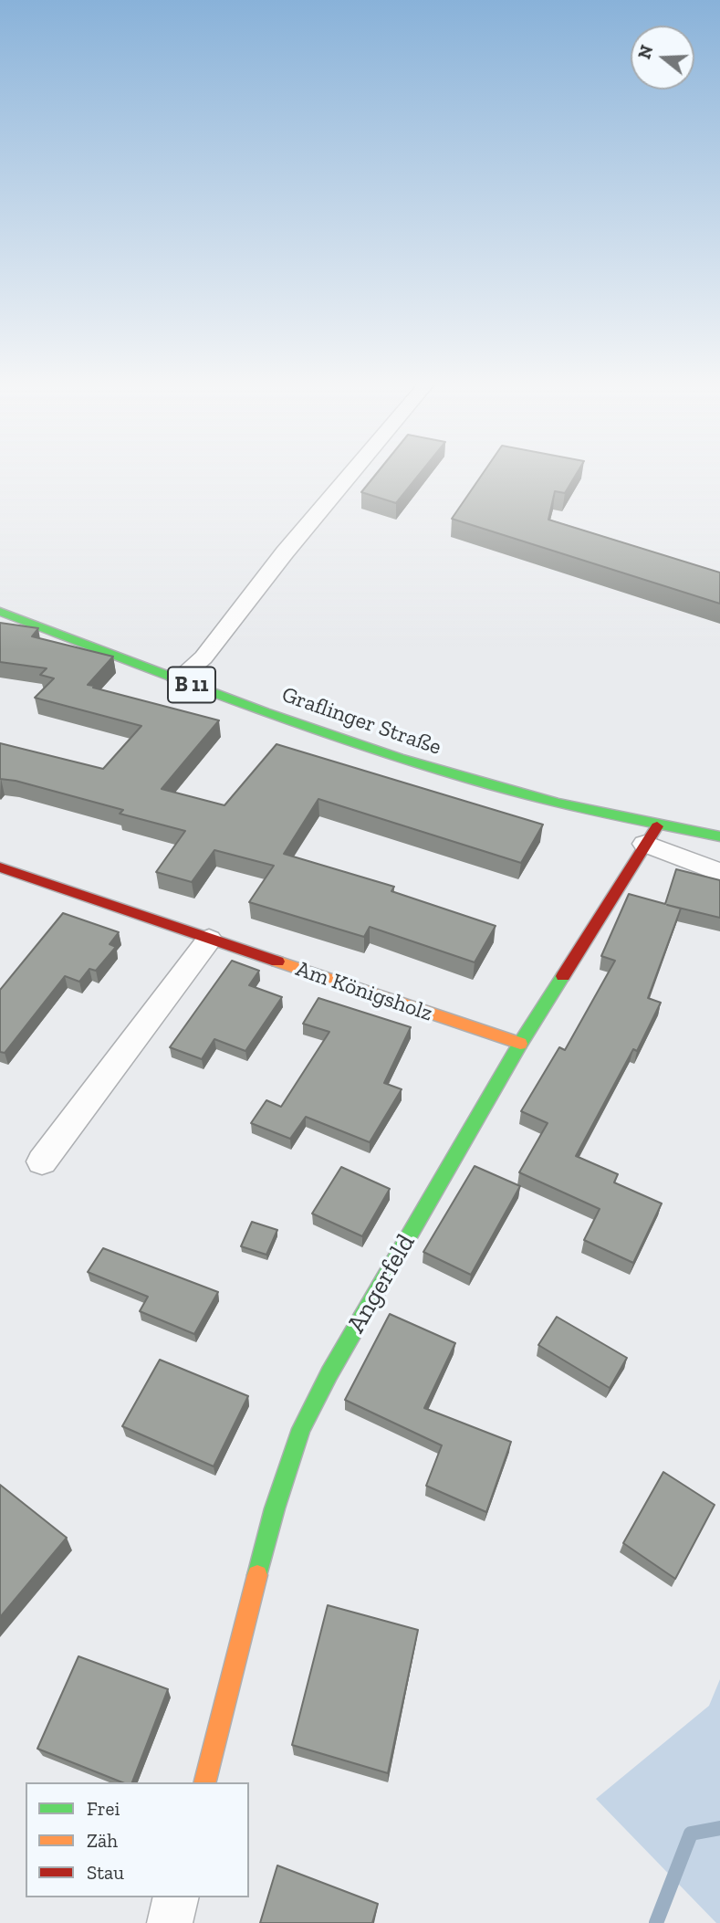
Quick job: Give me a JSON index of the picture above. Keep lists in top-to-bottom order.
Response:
{
  "streets": {
    "street": [
      "B 11",
      "Graflinger Straße",
      "Am Königsholz",
      "Angerfeld"
    ]
  },
  "crossings": [
    ["Graflinger Straße", "Angerfeld"],
    ["Am Königsholz", "Angerfeld"]
  ],
  "legend": ["Frei", "Zäh", "Stau"],
  "north": "left"
}
